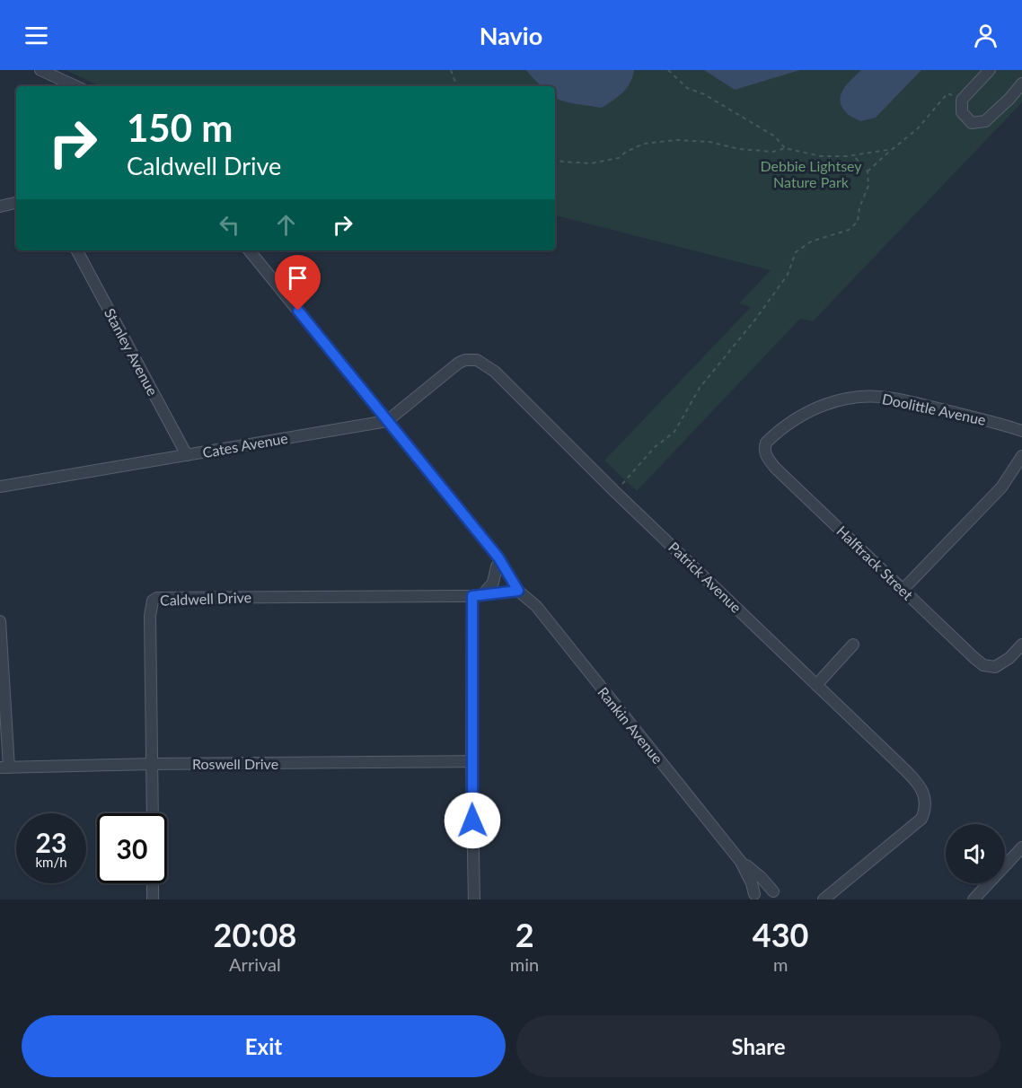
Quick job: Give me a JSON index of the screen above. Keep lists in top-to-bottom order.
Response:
{
  "streets": {
    "street": [
      "Stanley Avenue",
      "Doolittle Avenue",
      "Cates Avenue",
      "Halftrack Street",
      "Patrick Avenue",
      "Caldwell Drive",
      "Rankin Avenue",
      "Roswell Drive"
    ]
  },
  "crossings": [
    ["Stanley Avenue", "Cates Avenue"],
    ["Doolittle Avenue", "Halftrack Street"],
    ["Cates Avenue", "Patrick Avenue"],
    ["Cates Avenue", "Rankin Avenue"],
    ["Caldwell Drive", "Rankin Avenue"],
    ["Caldwell Drive", "Roswell Drive"]
  ],
  "parks": ["Debbie Lightsey Nature Park"],
  "page": {
    "header": "Navio",
    "turn": ["150 m", "Caldwell Drive"],
    "speed": "23 km/h",
    "limit": "30",
    "eta": [
      "20:08",
      "Arrival",
      "2",
      "min",
      "430",
      "m"
    ],
    "buttons": ["Exit", "Share"]
  }
}
